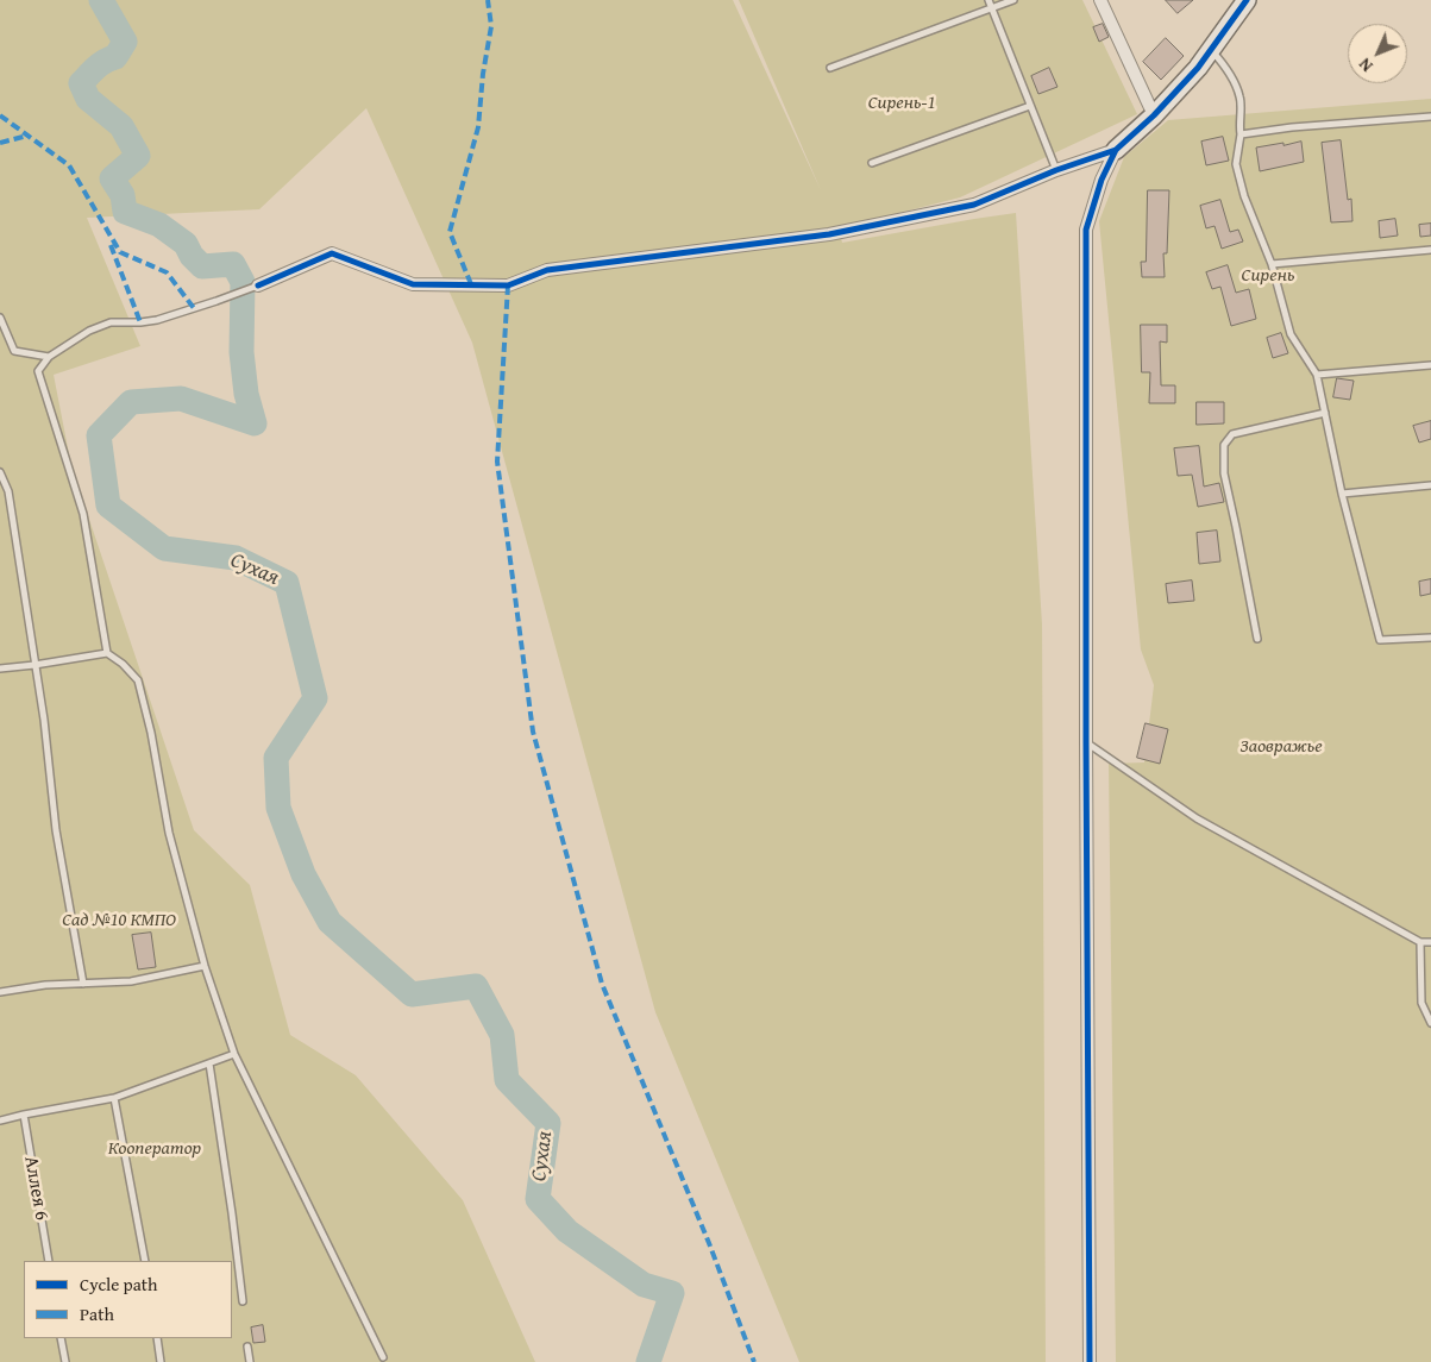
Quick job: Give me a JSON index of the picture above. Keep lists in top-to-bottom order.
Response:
{
  "streets": {
    "lane": ["Аллея 6"]
  },
  "water": ["Сухая"],
  "parks": [
    "Сирень-1",
    "Сирень",
    "Заовражье",
    "Сад №10 КМПО",
    "Кооператор"
  ],
  "legend": ["Cycle path", "Path"],
  "north": "bottom left"
}
